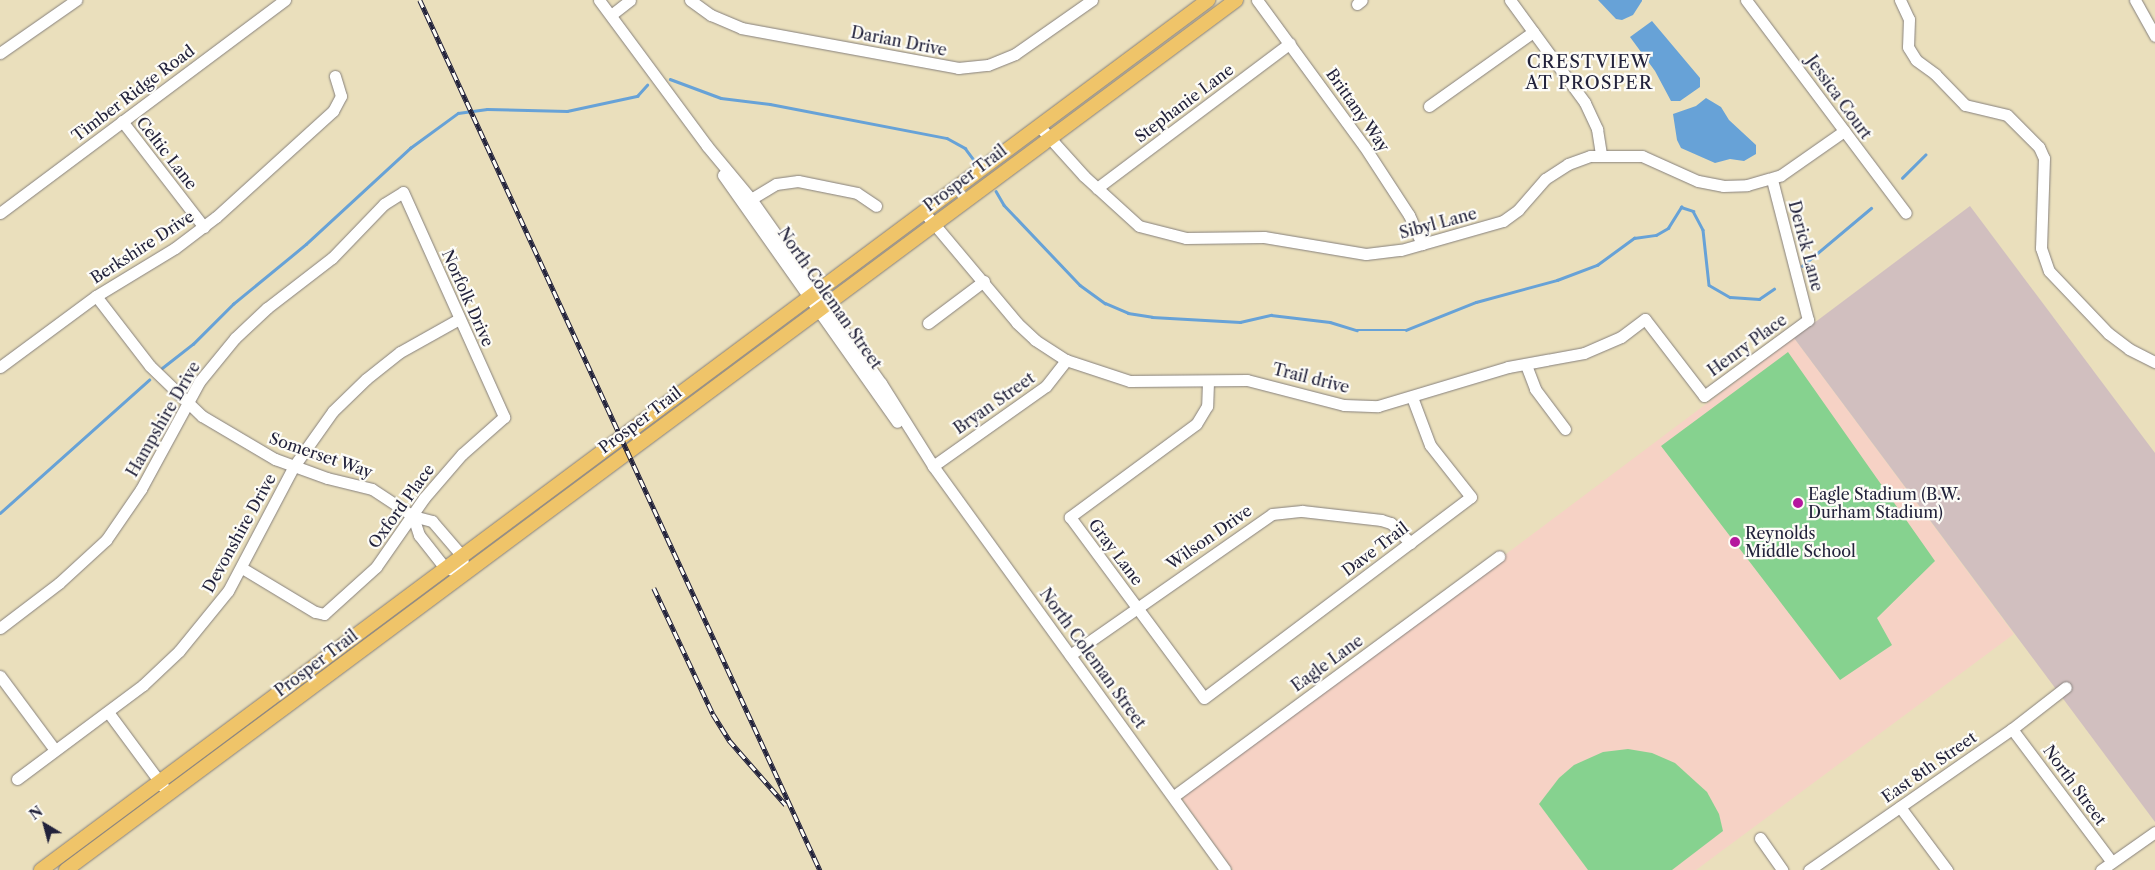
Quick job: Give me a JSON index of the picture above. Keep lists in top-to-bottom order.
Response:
{
  "streets": {
    "main road": ["Prosper Trail"],
    "street": [
      "Darian Drive",
      "Timber Ridge Road",
      "Jessica Court",
      "Stephanie Lane",
      "Brittany Way",
      "Celtic Lane",
      "Sibyl Lane",
      "Derick Lane",
      "Berkshire Drive",
      "Norfolk Drive",
      "North Coleman Street",
      "Henry Place",
      "Trail drive",
      "Bryan Street",
      "Hampshire Drive",
      "Somerset Way",
      "Oxford Place",
      "Devonshire Drive",
      "Wilson Drive",
      "Dave Trail",
      "Gray Lane",
      "Eagle Lane",
      "East 8th Street",
      "North Street"
    ]
  },
  "crossings": [
    ["Timber Ridge Road", "Celtic Lane"],
    ["Jessica Court", "Sibyl Lane"],
    ["Stephanie Lane", "Brittany Way"],
    ["Stephanie Lane", "Sibyl Lane"],
    ["Brittany Way", "Sibyl Lane"],
    ["Celtic Lane", "Berkshire Drive"],
    ["Prosper Trail", "Sibyl Lane"],
    ["Prosper Trail", "North Coleman Street"],
    ["Prosper Trail", "Trail drive"],
    ["Prosper Trail", "Somerset Way"],
    ["Sibyl Lane", "Derick Lane"],
    ["Derick Lane", "Henry Place"],
    ["Berkshire Drive", "Somerset Way"],
    ["Norfolk Drive", "Hampshire Drive"],
    ["Norfolk Drive", "Oxford Place"],
    ["Norfolk Drive", "Devonshire Drive"],
    ["North Coleman Street", "Bryan Street"],
    ["North Coleman Street", "Wilson Drive"],
    ["North Coleman Street", "Eagle Lane"],
    ["Henry Place", "Trail drive"],
    ["Trail drive", "Bryan Street"],
    ["Trail drive", "Dave Trail"],
    ["Trail drive", "Gray Lane"],
    ["Hampshire Drive", "Somerset Way"],
    ["Somerset Way", "Oxford Place"],
    ["Somerset Way", "Devonshire Drive"],
    ["Oxford Place", "Devonshire Drive"],
    ["Wilson Drive", "Dave Trail"],
    ["Wilson Drive", "Gray Lane"],
    ["Dave Trail", "Gray Lane"],
    ["East 8th Street", "North Street"]
  ],
  "districts": ["CRESTVIEW AT PROSPER"],
  "places": ["Eagle Stadium (B.W. Durham Stadium)", "Reynolds Middle School"],
  "north": "top left"
}
